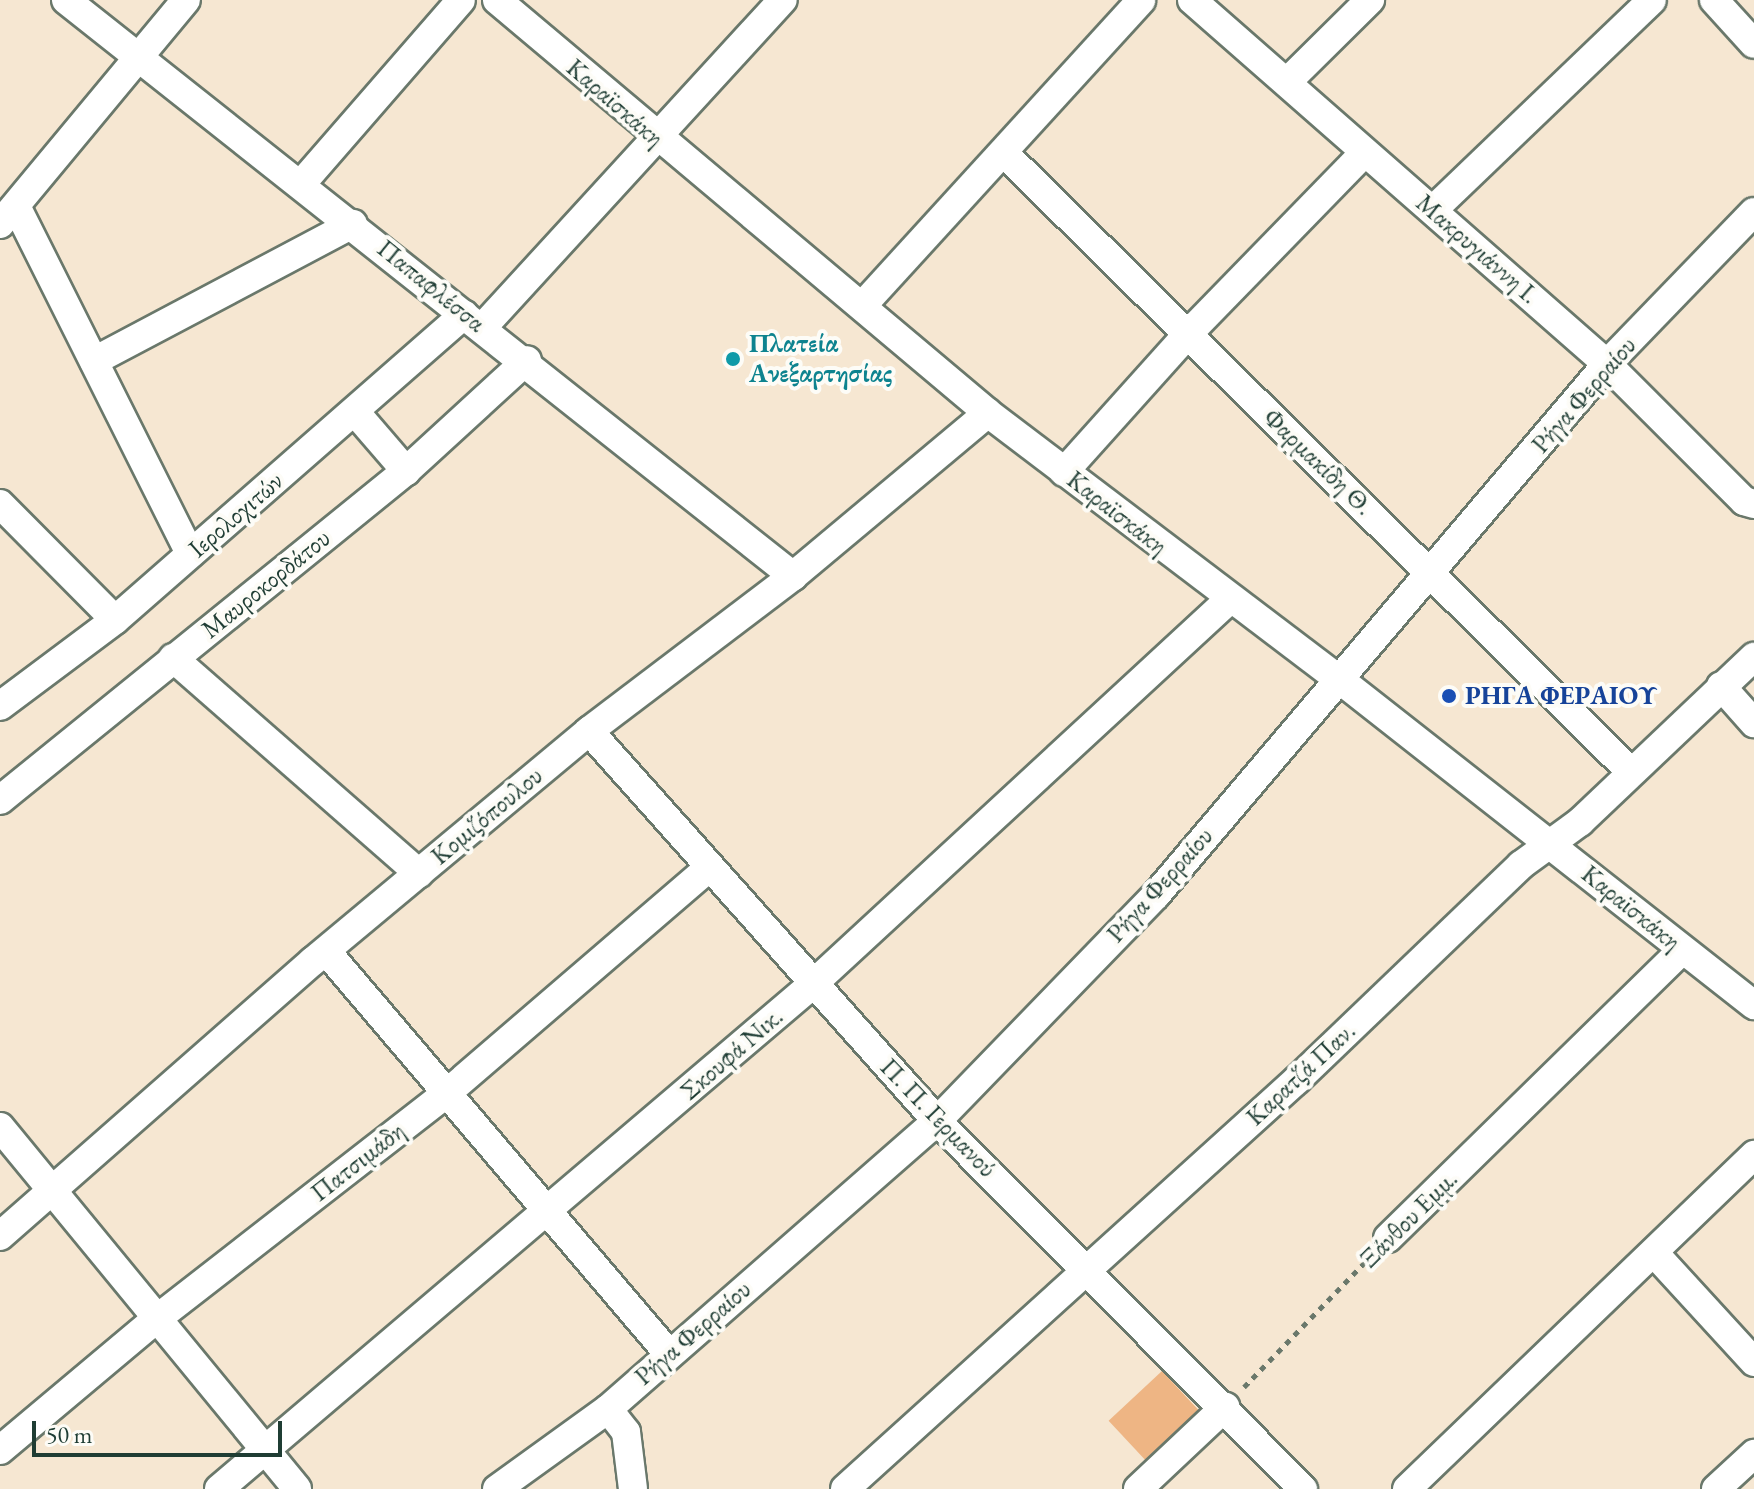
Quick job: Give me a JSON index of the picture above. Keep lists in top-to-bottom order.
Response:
{
  "streets": {
    "street": [
      "Καραϊσκάκη",
      "Μακρυγιάννη Ι.",
      "Παπαφλέσσα",
      "Ρήγα Φερραίου",
      "Φαρμακίδη Θ.",
      "Ιερολοχιτών",
      "Μαυροκορδάτου",
      "Κομιζόπουλου",
      "Σκουφά Νικ.",
      "Καρατζά Παν.",
      "Π. Π. Γερμανού",
      "Πατσιμάδη",
      "Ξάνθου Εμμ."
    ]
  },
  "crossings": [
    ["Καραϊσκάκη", "Ρήγα Φερραίου"],
    ["Καραϊσκάκη", "Ιερολοχιτών"],
    ["Καραϊσκάκη", "Κομιζόπουλου"],
    ["Καραϊσκάκη", "Σκουφά Νικ."],
    ["Καραϊσκάκη", "Καρατζά Παν."],
    ["Καραϊσκάκη", "Ξάνθου Εμμ."],
    ["Μακρυγιάννη Ι.", "Ρήγα Φερραίου"],
    ["Παπαφλέσσα", "Ιερολοχιτών"],
    ["Παπαφλέσσα", "Μαυροκορδάτου"],
    ["Παπαφλέσσα", "Κομιζόπουλου"],
    ["Ρήγα Φερραίου", "Φαρμακίδη Θ."],
    ["Ρήγα Φερραίου", "Π. Π. Γερμανού"],
    ["Φαρμακίδη Θ.", "Καρατζά Παν."],
    ["Κομιζόπουλου", "Π. Π. Γερμανού"],
    ["Σκουφά Νικ.", "Π. Π. Γερμανού"],
    ["Καρατζά Παν.", "Π. Π. Γερμανού"],
    ["Π. Π. Γερμανού", "Πατσιμάδη"],
    ["Π. Π. Γερμανού", "Ξάνθου Εμμ."]
  ],
  "places": ["Πλατεία Ανεξαρτησίας", "ΡΗΓΑ ΦΕΡΑΙΟΥ"],
  "scale_bar": "50 m"
}
